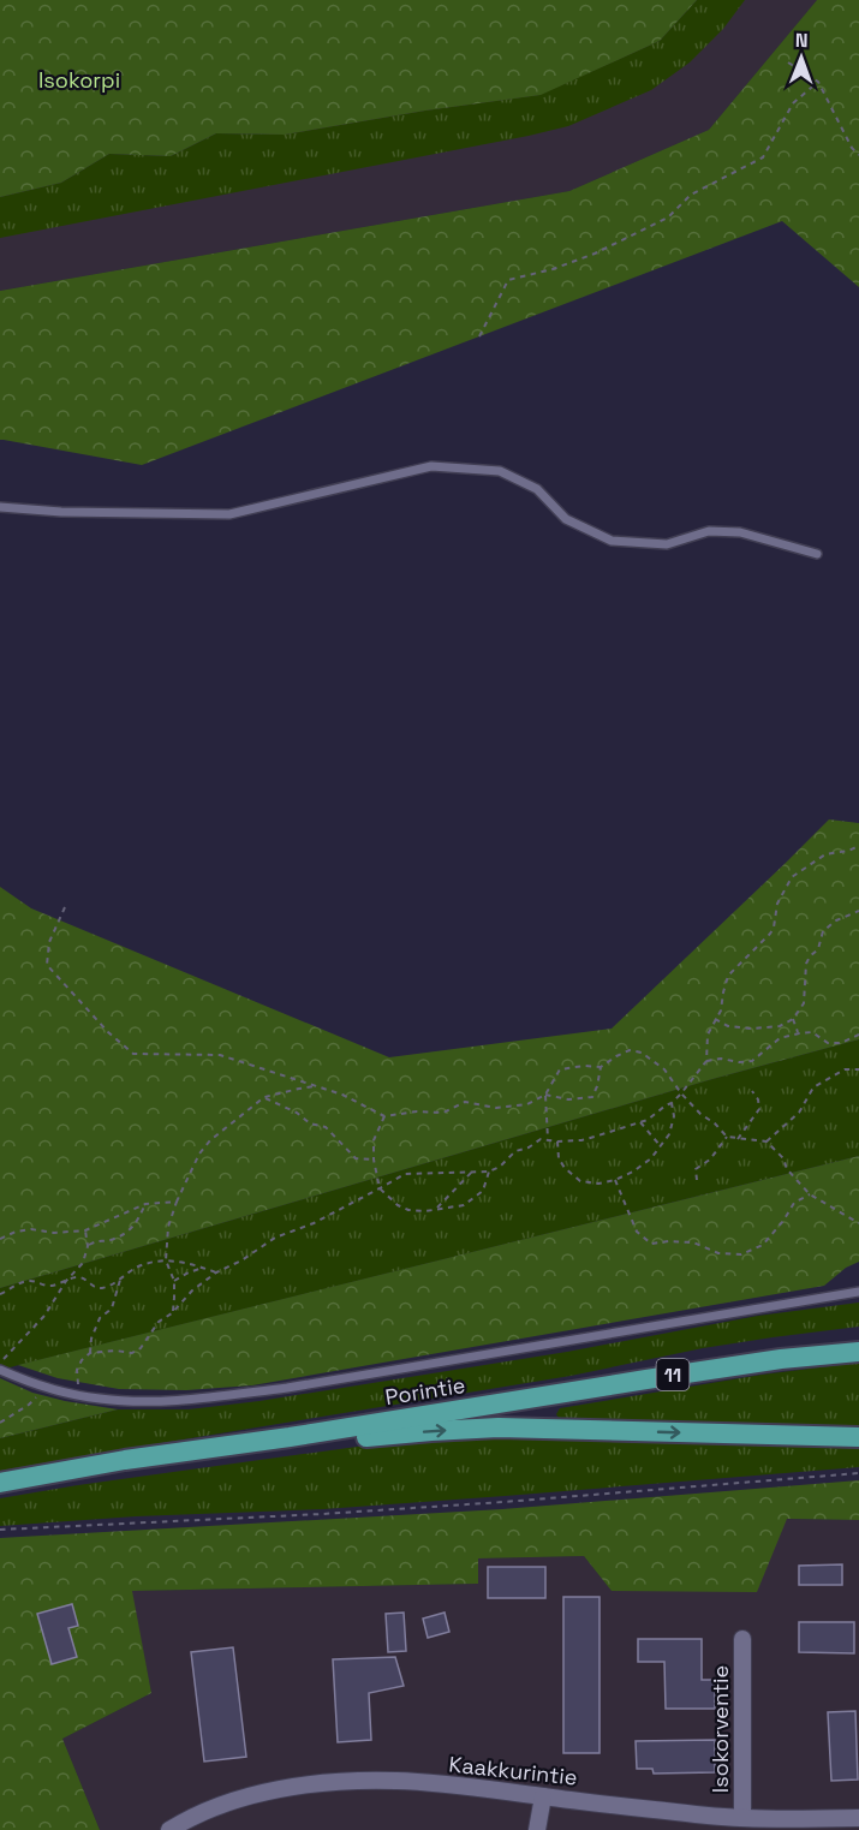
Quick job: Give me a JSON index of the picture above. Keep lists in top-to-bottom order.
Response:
{
  "streets": {
    "highway": ["11", "Porintie"],
    "street": ["Isokorventie", "Kaakkurintie"]
  },
  "crossings": [
    ["Isokorventie", "Kaakkurintie"]
  ],
  "parks": ["Isokorpi"],
  "north": "top"
}
